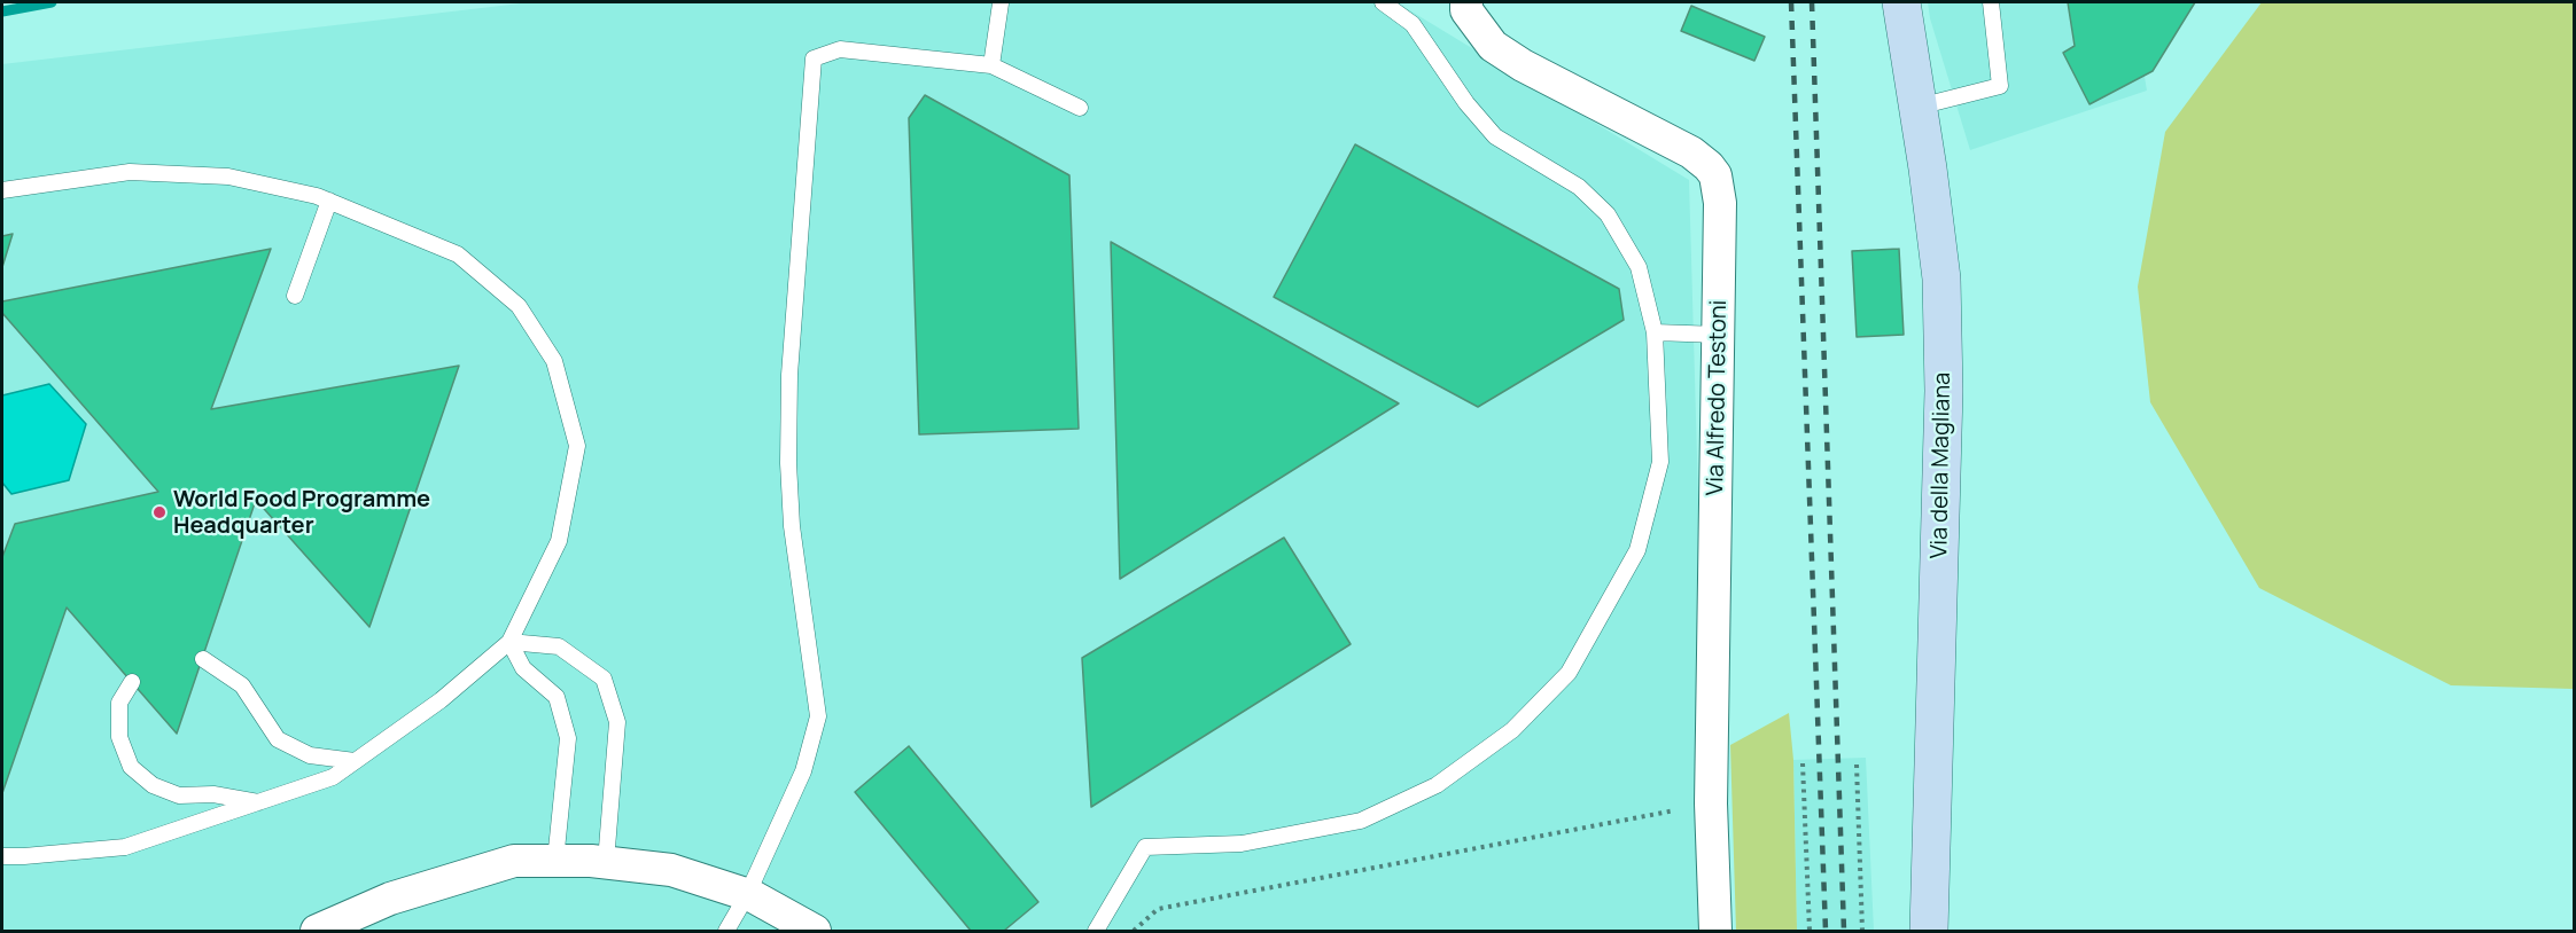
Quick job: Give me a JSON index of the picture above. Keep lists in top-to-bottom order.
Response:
{
  "streets": {
    "main road": ["Via della Magliana"],
    "street": ["Via Alfredo Testoni"]
  },
  "places": ["World Food Programme Headquarter"]
}
